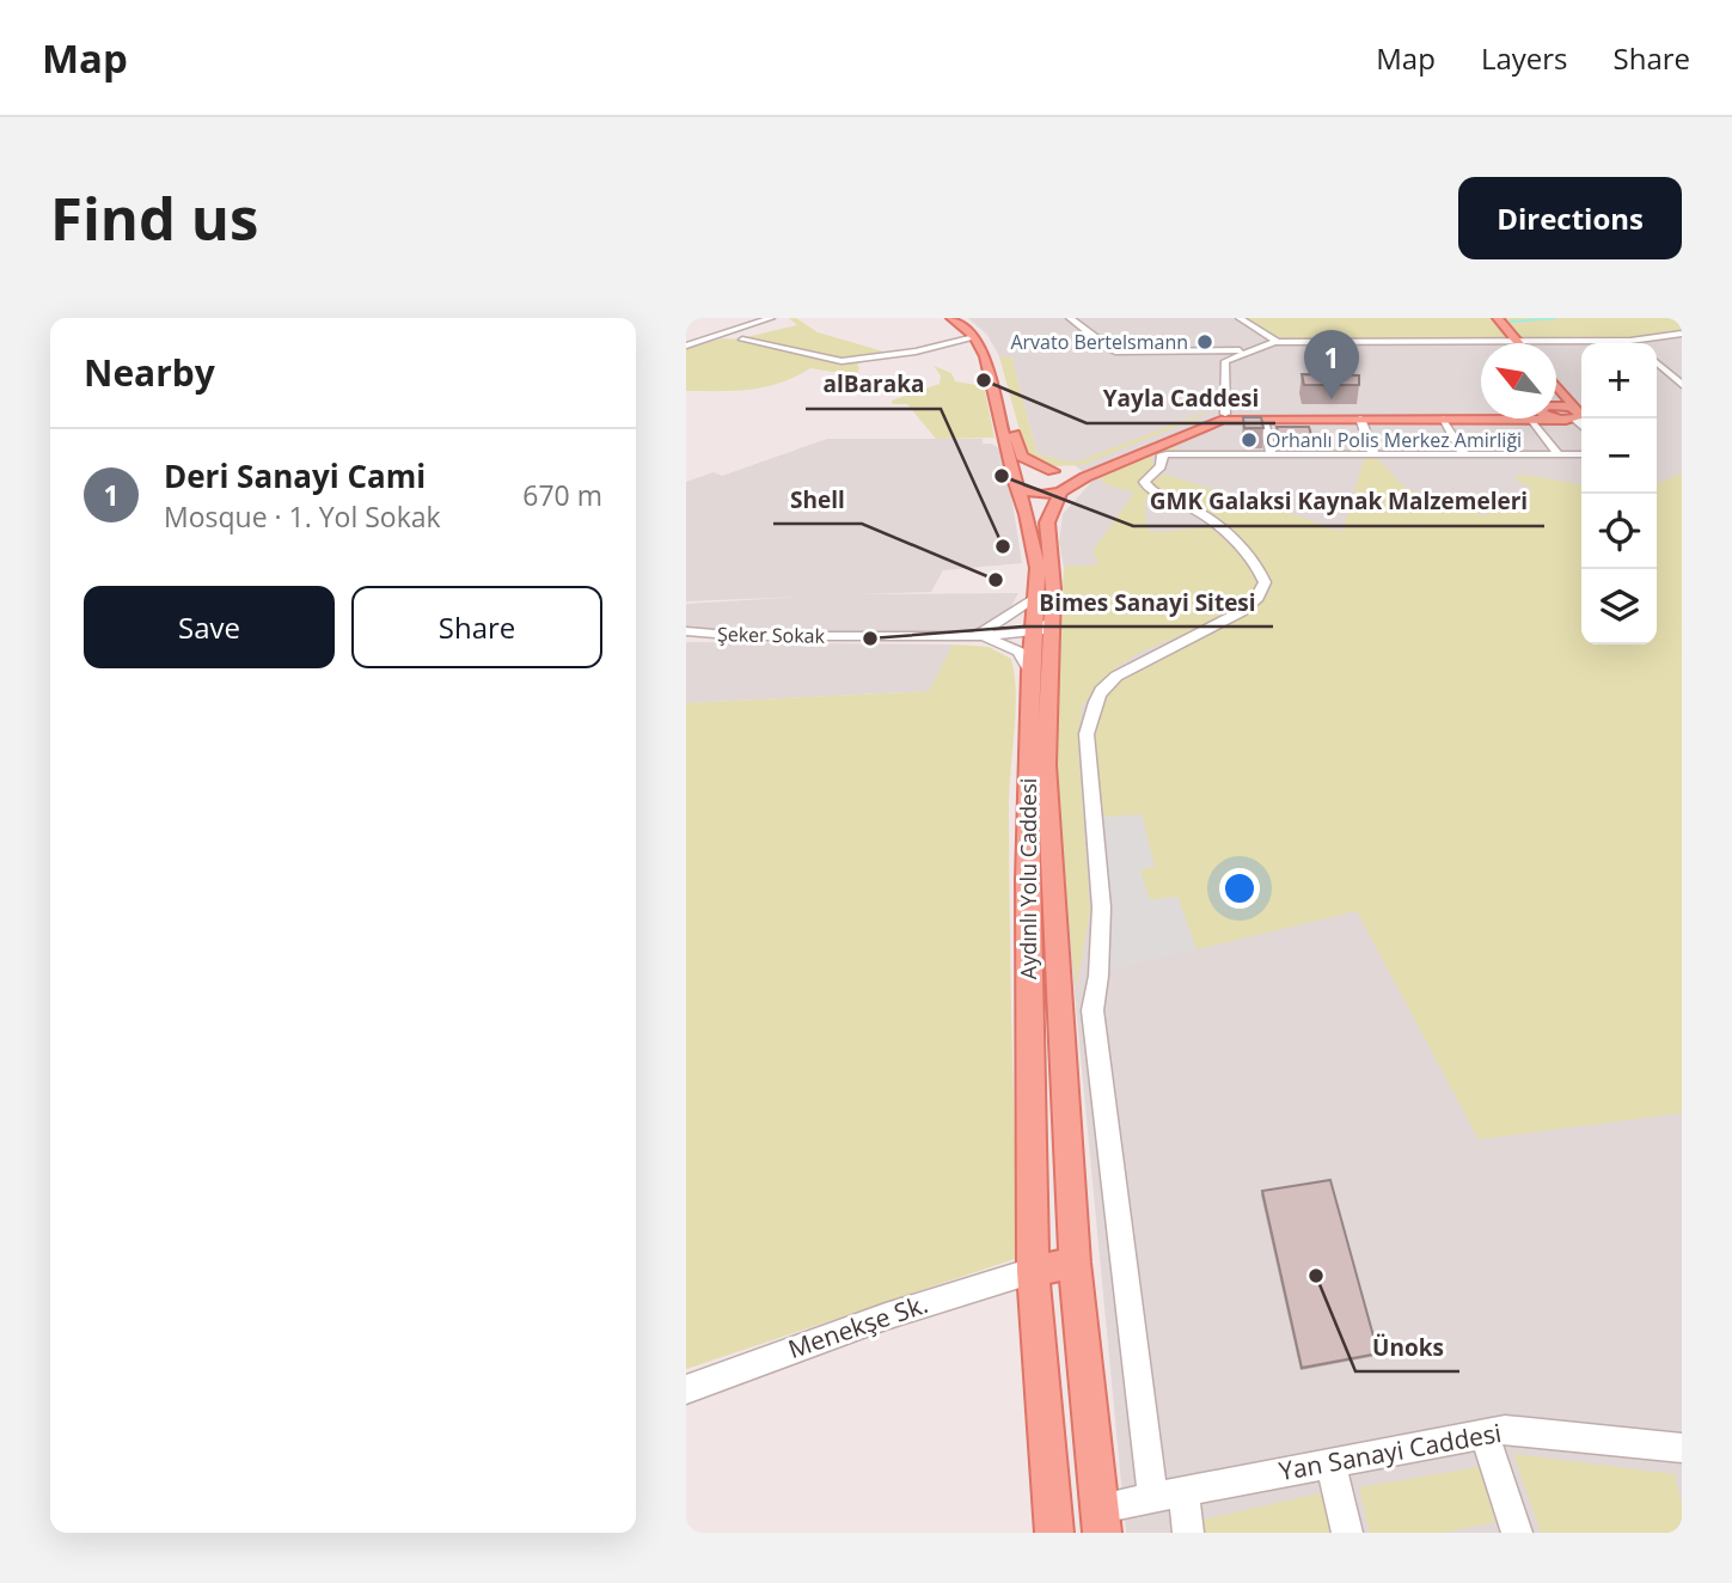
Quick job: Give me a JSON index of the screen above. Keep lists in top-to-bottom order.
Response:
{
  "streets": {
    "main road": ["Aydınlı Yolu Caddesi"],
    "street": ["Şeker Sokak", "Menekşe Sk.", "Yan Sanayi Caddesi"]
  },
  "crossings": [
    ["Şeker Sokak", "Aydınlı Yolu Caddesi"],
    ["Aydınlı Yolu Caddesi", "Menekşe Sk."],
    ["Aydınlı Yolu Caddesi", "Yan Sanayi Caddesi"]
  ],
  "places": [
    "Arvato Bertelsmann",
    "Yayla Caddesi",
    "Orhanlı Polis Merkez Amirliği",
    "GMK Galaksi Kaynak Malzemeleri",
    "alBaraka",
    "Shell",
    "Bimes Sanayi Sitesi",
    "Ünoks"
  ],
  "north": "top left",
  "page": {
    "header": "Map",
    "nav": ["Map", "Layers", "Share"],
    "buttons": [
      "Directions",
      ["Save", "Share"]
    ],
    "title": "Find us",
    "heading": "Nearby",
    "pins": "1",
    "map_buttons": ["+", "−"],
    "list": [
      {
        "mark": "1",
        "name": "Deri Sanayi Cami",
        "note": "Mosque · 1. Yol Sokak",
        "value": "670 m"
      }
    ]
  }
}
